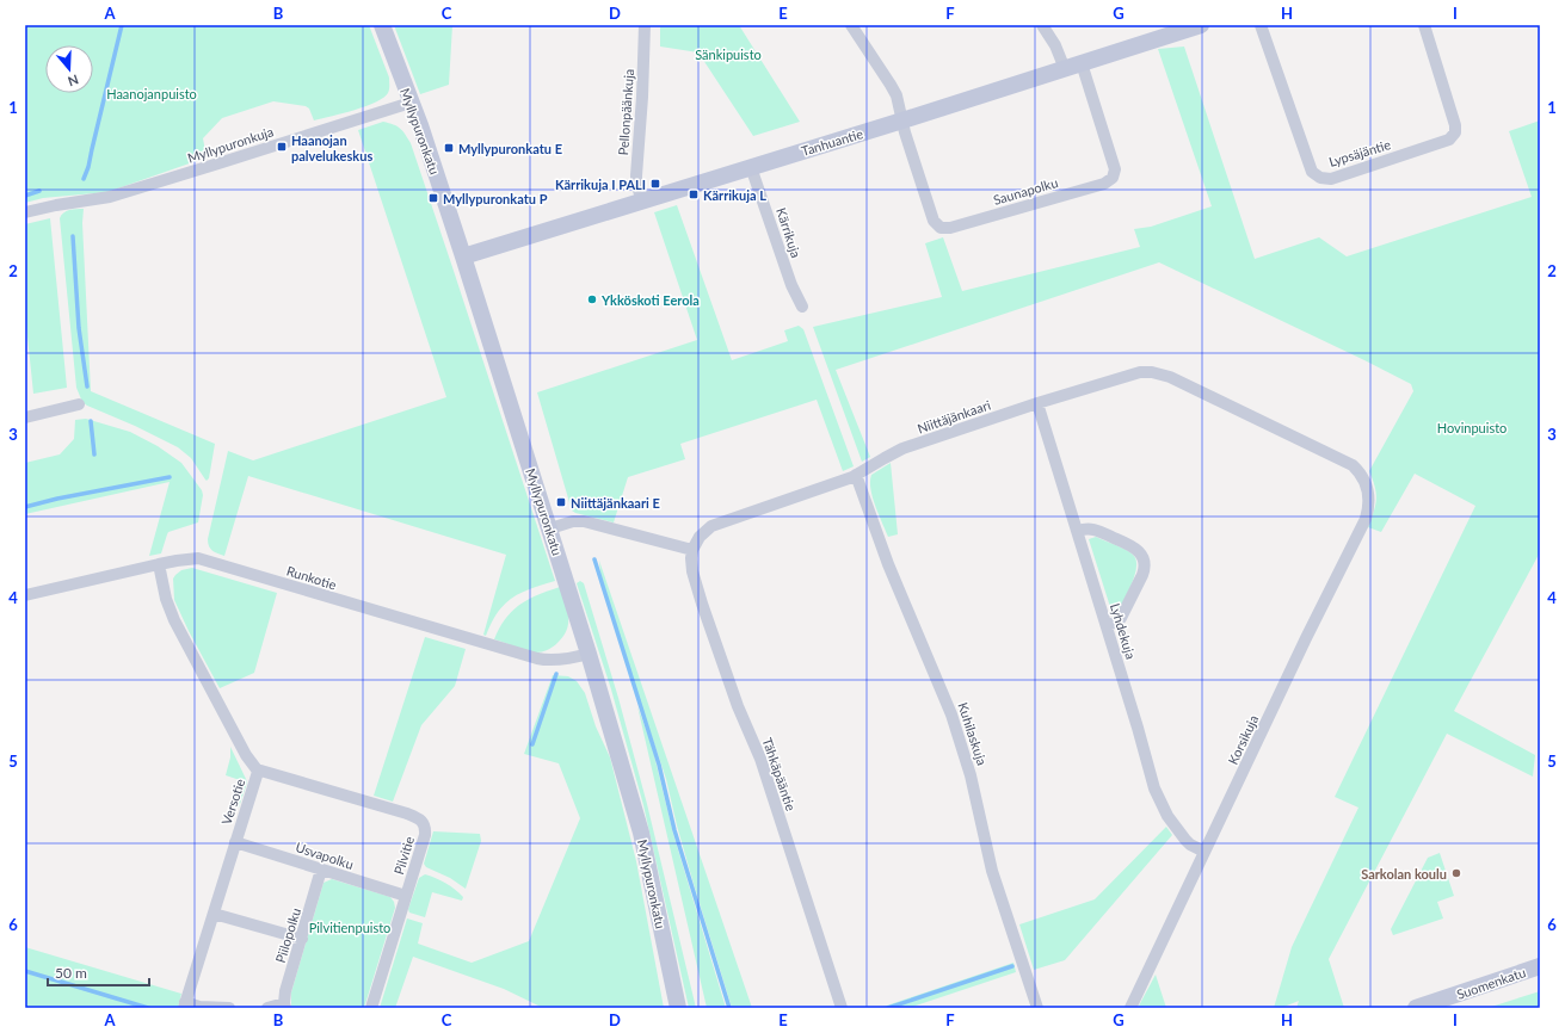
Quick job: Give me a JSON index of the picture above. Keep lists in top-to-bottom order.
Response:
{
  "streets": {
    "street": [
      "Pellonpäänkuja",
      "Myllypuronkatu",
      "Tanhuantie",
      "Myllypuronkuja",
      "Lypsäjäntie",
      "Saunapolku",
      "Kärrikuja",
      "Niittäjänkaari",
      "Runkotie",
      "Lyhdekuja",
      "Kuhilaskuja",
      "Korsikuja",
      "Tähkäpääntie",
      "Versotie",
      "Usvapolku",
      "Pilvitie",
      "Piilopolku",
      "Suomenkatu"
    ]
  },
  "crossings": [
    ["Pellonpäänkuja", "Tanhuantie"],
    ["Myllypuronkatu", "Tanhuantie"],
    ["Myllypuronkatu", "Myllypuronkuja"],
    ["Myllypuronkatu", "Runkotie"],
    ["Tanhuantie", "Saunapolku"],
    ["Tanhuantie", "Kärrikuja"],
    ["Niittäjänkaari", "Lyhdekuja"],
    ["Niittäjänkaari", "Kuhilaskuja"],
    ["Niittäjänkaari", "Korsikuja"],
    ["Niittäjänkaari", "Tähkäpääntie"],
    ["Runkotie", "Versotie"],
    ["Lyhdekuja", "Korsikuja"],
    ["Versotie", "Usvapolku"],
    ["Versotie", "Pilvitie"],
    ["Usvapolku", "Pilvitie"],
    ["Usvapolku", "Piilopolku"]
  ],
  "parks": [
    "Sänkipuisto",
    "Haanojanpuisto",
    "Hovinpuisto",
    "Pilvitienpuisto"
  ],
  "places": {
    "transit": [
      "Haanojan palvelukeskus",
      "Myllypuronkatu E",
      "Kärrikuja I PALI",
      "Kärrikuja L",
      "Myllypuronkatu P",
      "Niittäjänkaari E"
    ],
    "other": ["Ykköskoti Eerola", "Sarkolan koulu"]
  },
  "scale_bar": "50 m",
  "north": "bottom",
  "grid": {
    "columns": [
      "A",
      "B",
      "C",
      "D",
      "E",
      "F",
      "G",
      "H",
      "I"
    ],
    "rows": [
      "1",
      "2",
      "3",
      "4",
      "5",
      "6"
    ]
  }
}
